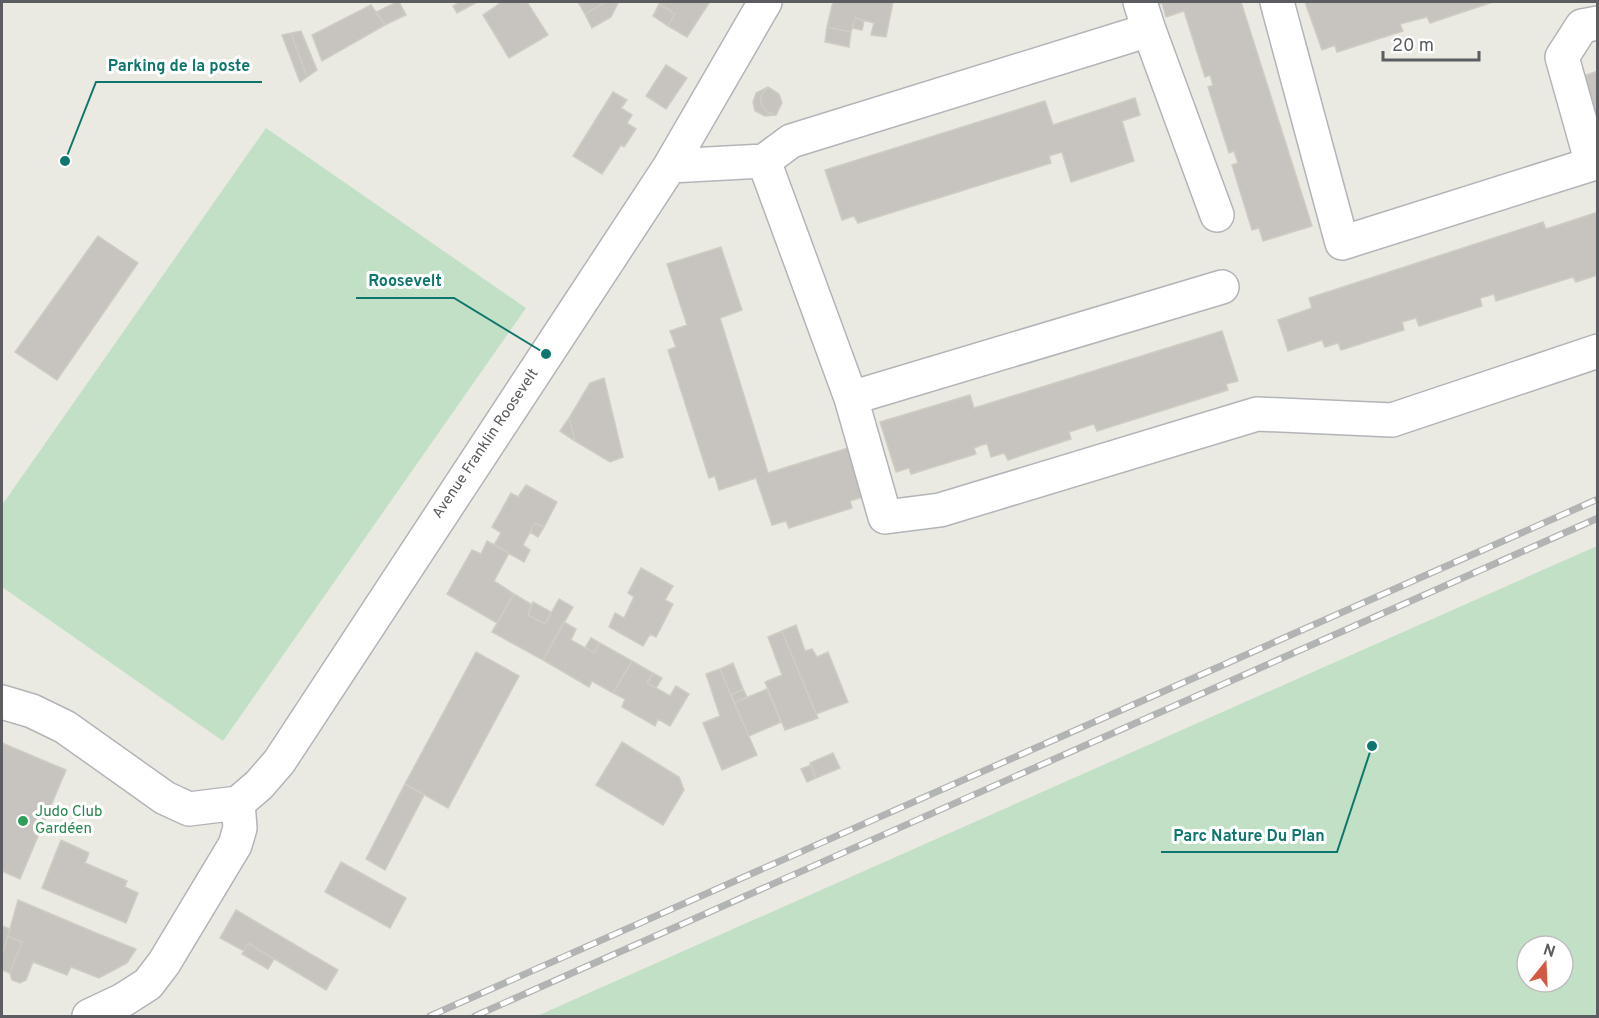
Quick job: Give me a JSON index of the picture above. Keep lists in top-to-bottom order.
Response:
{
  "streets": {
    "street": ["Avenue Franklin Roosevelt"]
  },
  "places": [
    "Parking de la poste",
    "Roosevelt",
    "Parc Nature Du Plan",
    "Judo Club Gardéen"
  ],
  "scale_bar": "20 m",
  "north": "top"
}
